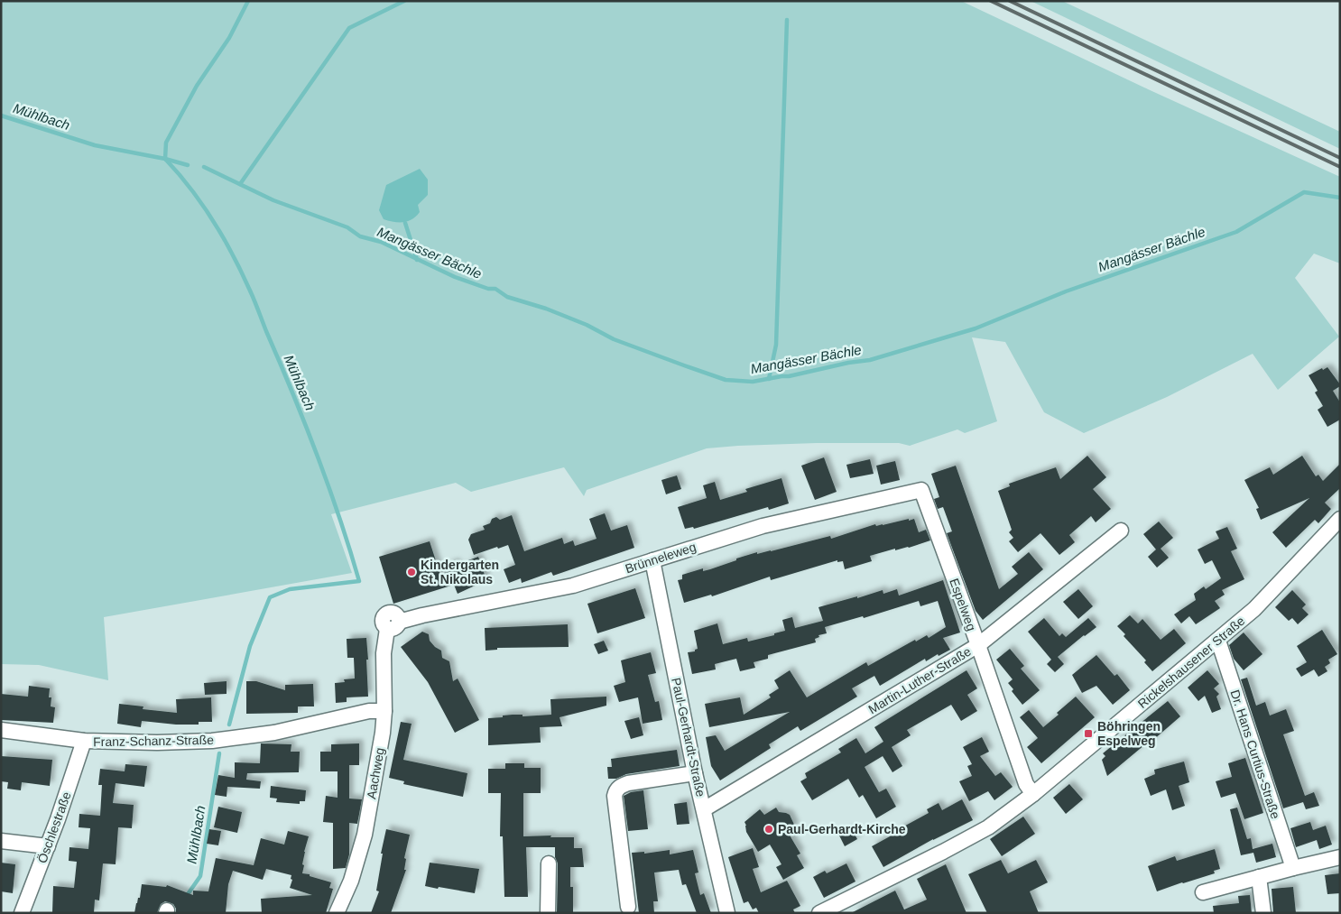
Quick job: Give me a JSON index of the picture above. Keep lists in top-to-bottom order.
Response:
{
  "streets": {
    "street": [
      "Brünneleweg",
      "Espelweg",
      "Rickelshausener Straße",
      "Martin-Luther-Straße",
      "Paul-Gerhardt-Straße",
      "Franz-Schanz-Straße",
      "Dr. Hans Curtius-Straße",
      "Aachweg",
      "Öschlestraße"
    ]
  },
  "crossings": [
    ["Brünneleweg", "Espelweg"],
    ["Brünneleweg", "Paul-Gerhardt-Straße"],
    ["Brünneleweg", "Aachweg"],
    ["Espelweg", "Rickelshausener Straße"],
    ["Espelweg", "Martin-Luther-Straße"],
    ["Rickelshausener Straße", "Dr. Hans Curtius-Straße"],
    ["Martin-Luther-Straße", "Paul-Gerhardt-Straße"],
    ["Franz-Schanz-Straße", "Aachweg"],
    ["Franz-Schanz-Straße", "Öschlestraße"]
  ],
  "water": ["Mühlbach", "Mangässer Bächle"],
  "places": {
    "other": ["Kindergarten St. Nikolaus", "Paul-Gerhardt-Kirche"],
    "transit": ["Böhringen Espelweg"]
  }
}
